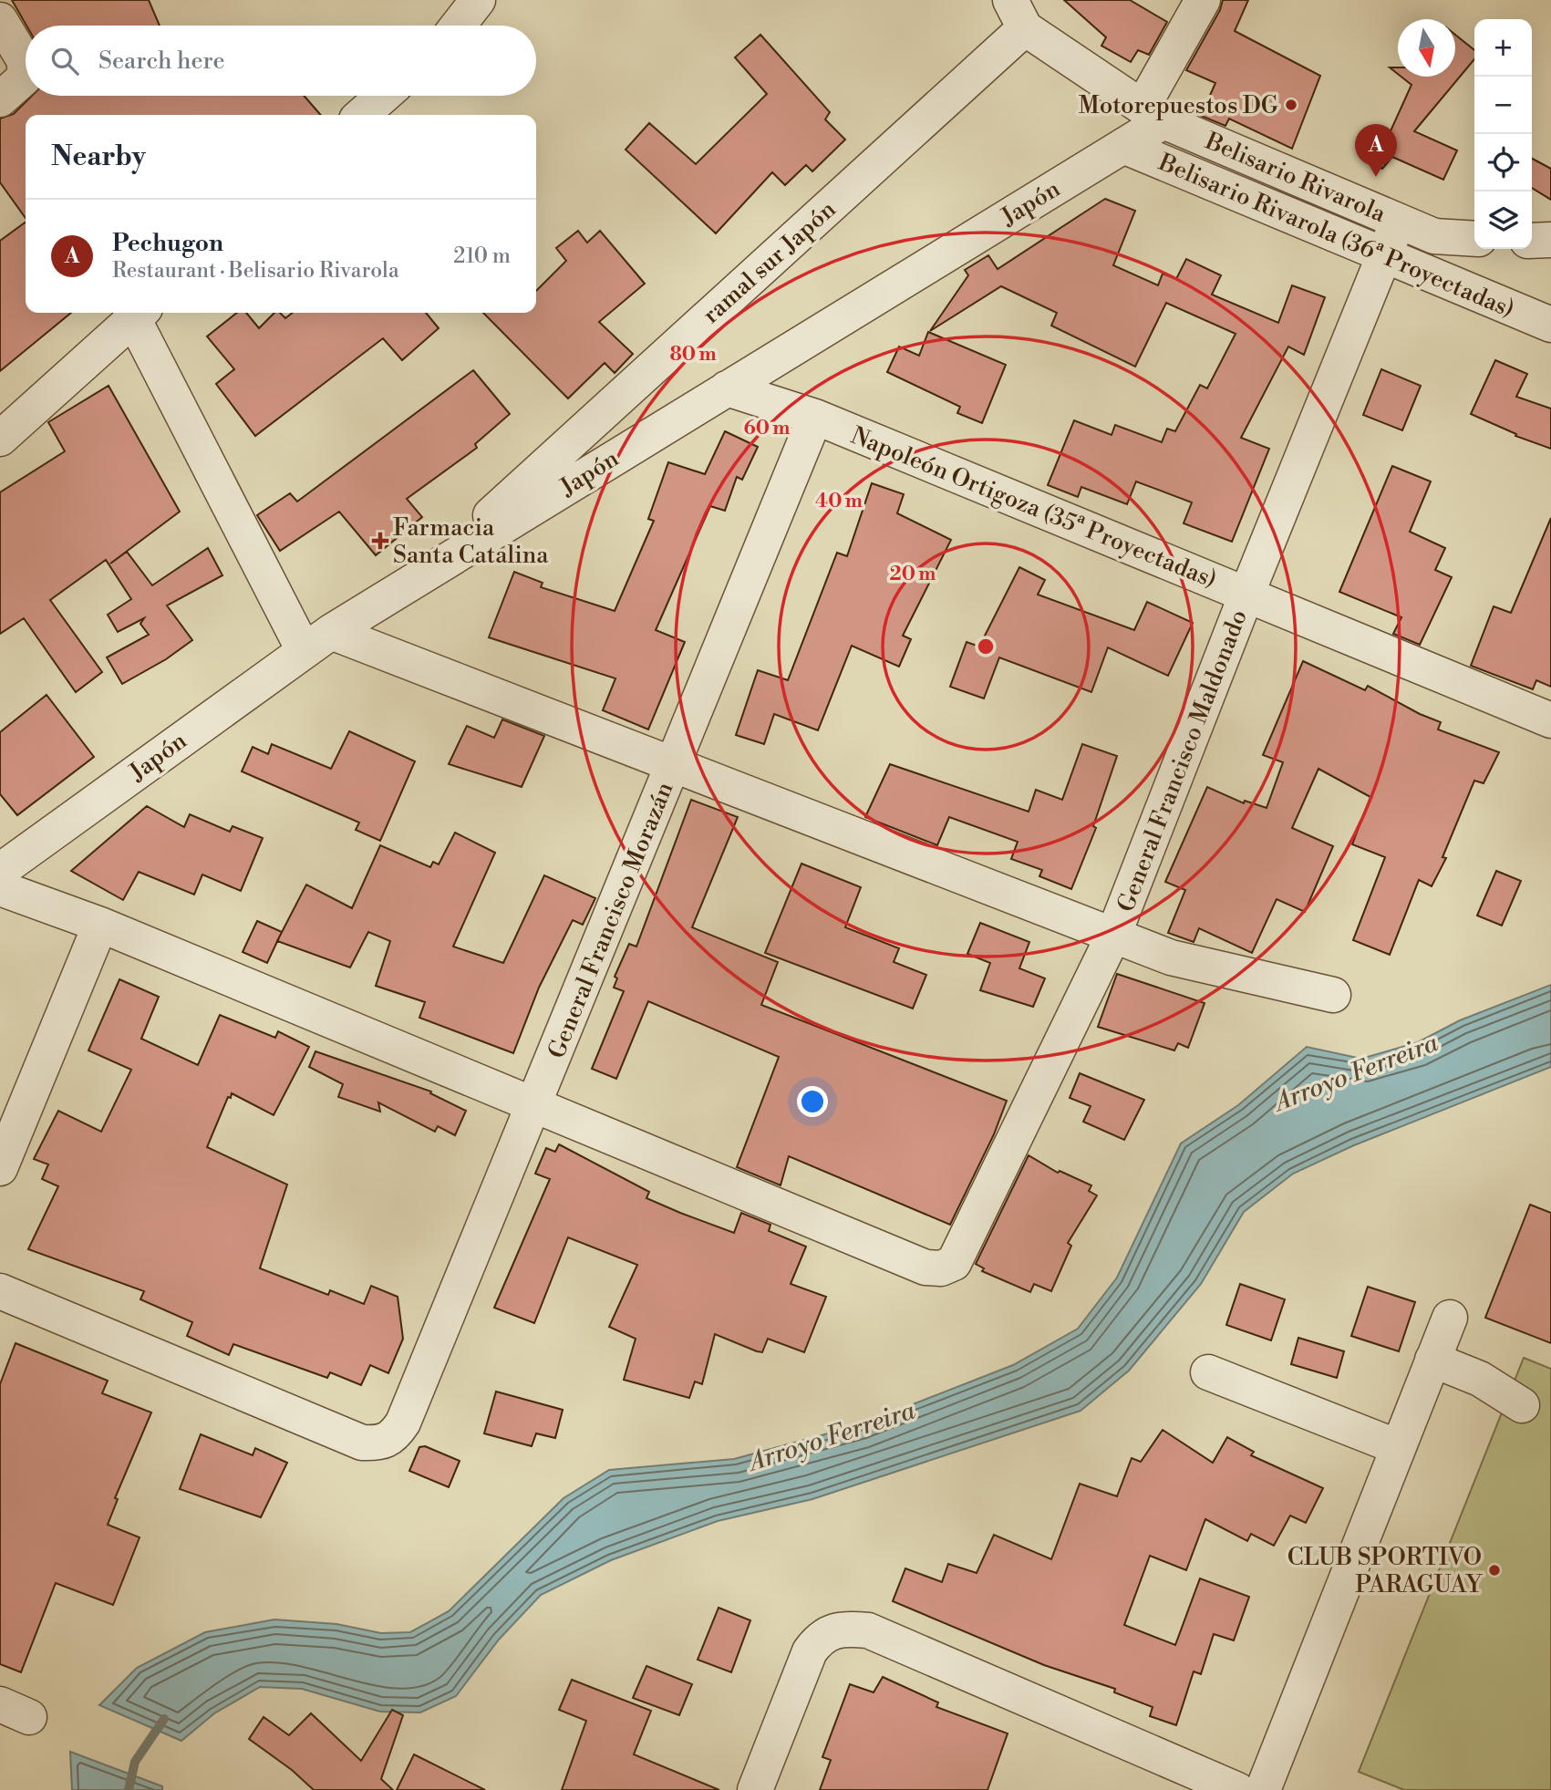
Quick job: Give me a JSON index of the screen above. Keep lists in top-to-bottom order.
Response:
{
  "streets": {
    "street": [
      "Belisario Rivarola",
      "Japón",
      "Belisario Rivarola (36ª Proyectadas)",
      "ramal sur Japón",
      "Napoleón Ortigoza (35ª Proyectadas)",
      "General Francisco Maldonado",
      "General Francisco Morazán"
    ]
  },
  "crossings": [
    ["Belisario Rivarola", "Japón"],
    ["Belisario Rivarola", "ramal sur Japón"],
    ["Belisario Rivarola", "General Francisco Maldonado"],
    ["Japón", "Belisario Rivarola (36ª Proyectadas)"],
    ["Japón", "ramal sur Japón"],
    ["Japón", "Napoleón Ortigoza (35ª Proyectadas)"],
    ["Belisario Rivarola (36ª Proyectadas)", "General Francisco Maldonado"],
    ["Napoleón Ortigoza (35ª Proyectadas)", "General Francisco Maldonado"],
    ["Napoleón Ortigoza (35ª Proyectadas)", "General Francisco Morazán"],
    ["General Francisco Maldonado", "General Francisco Morazán"]
  ],
  "water": ["Arroyo Ferreira"],
  "places": {
    "other": ["Motorepuestos DG", "CLUB SPORTIVO PARAGUAY"],
    "health": ["Farmacia Santa Catalina"]
  },
  "north": "bottom",
  "page": {
    "map_buttons": ["+", "−"],
    "search": "Search here",
    "heading": "Nearby",
    "pins": "A",
    "list": [
      {
        "mark": "A",
        "name": "Pechugon",
        "note": "Restaurant · Belisario Rivarola",
        "value": "210 m"
      }
    ]
  },
  "rings": [
    "80 m",
    "60 m",
    "40 m",
    "20 m"
  ]
}
